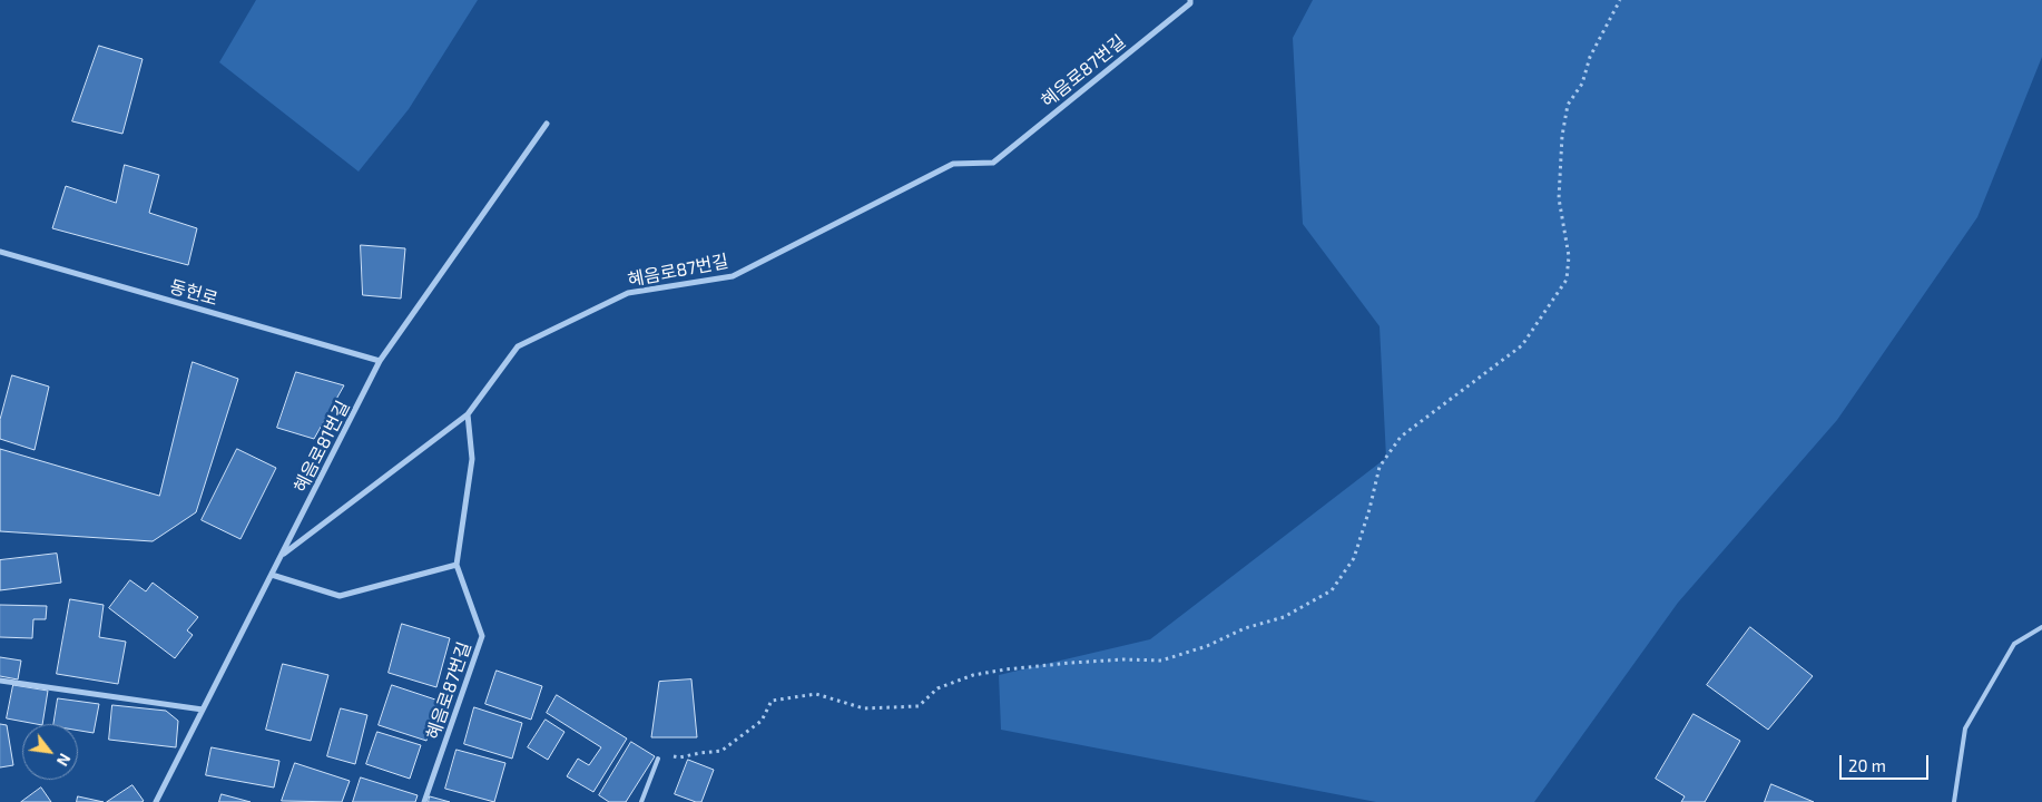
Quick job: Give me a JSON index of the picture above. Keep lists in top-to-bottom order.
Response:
{
  "streets": {
    "street": ["혜음로87번길", "동헌로", "혜음로81번길"]
  },
  "crossings": [
    ["동헌로", "혜음로81번길"]
  ],
  "scale_bar": "20 m",
  "north": "bottom right"
}
